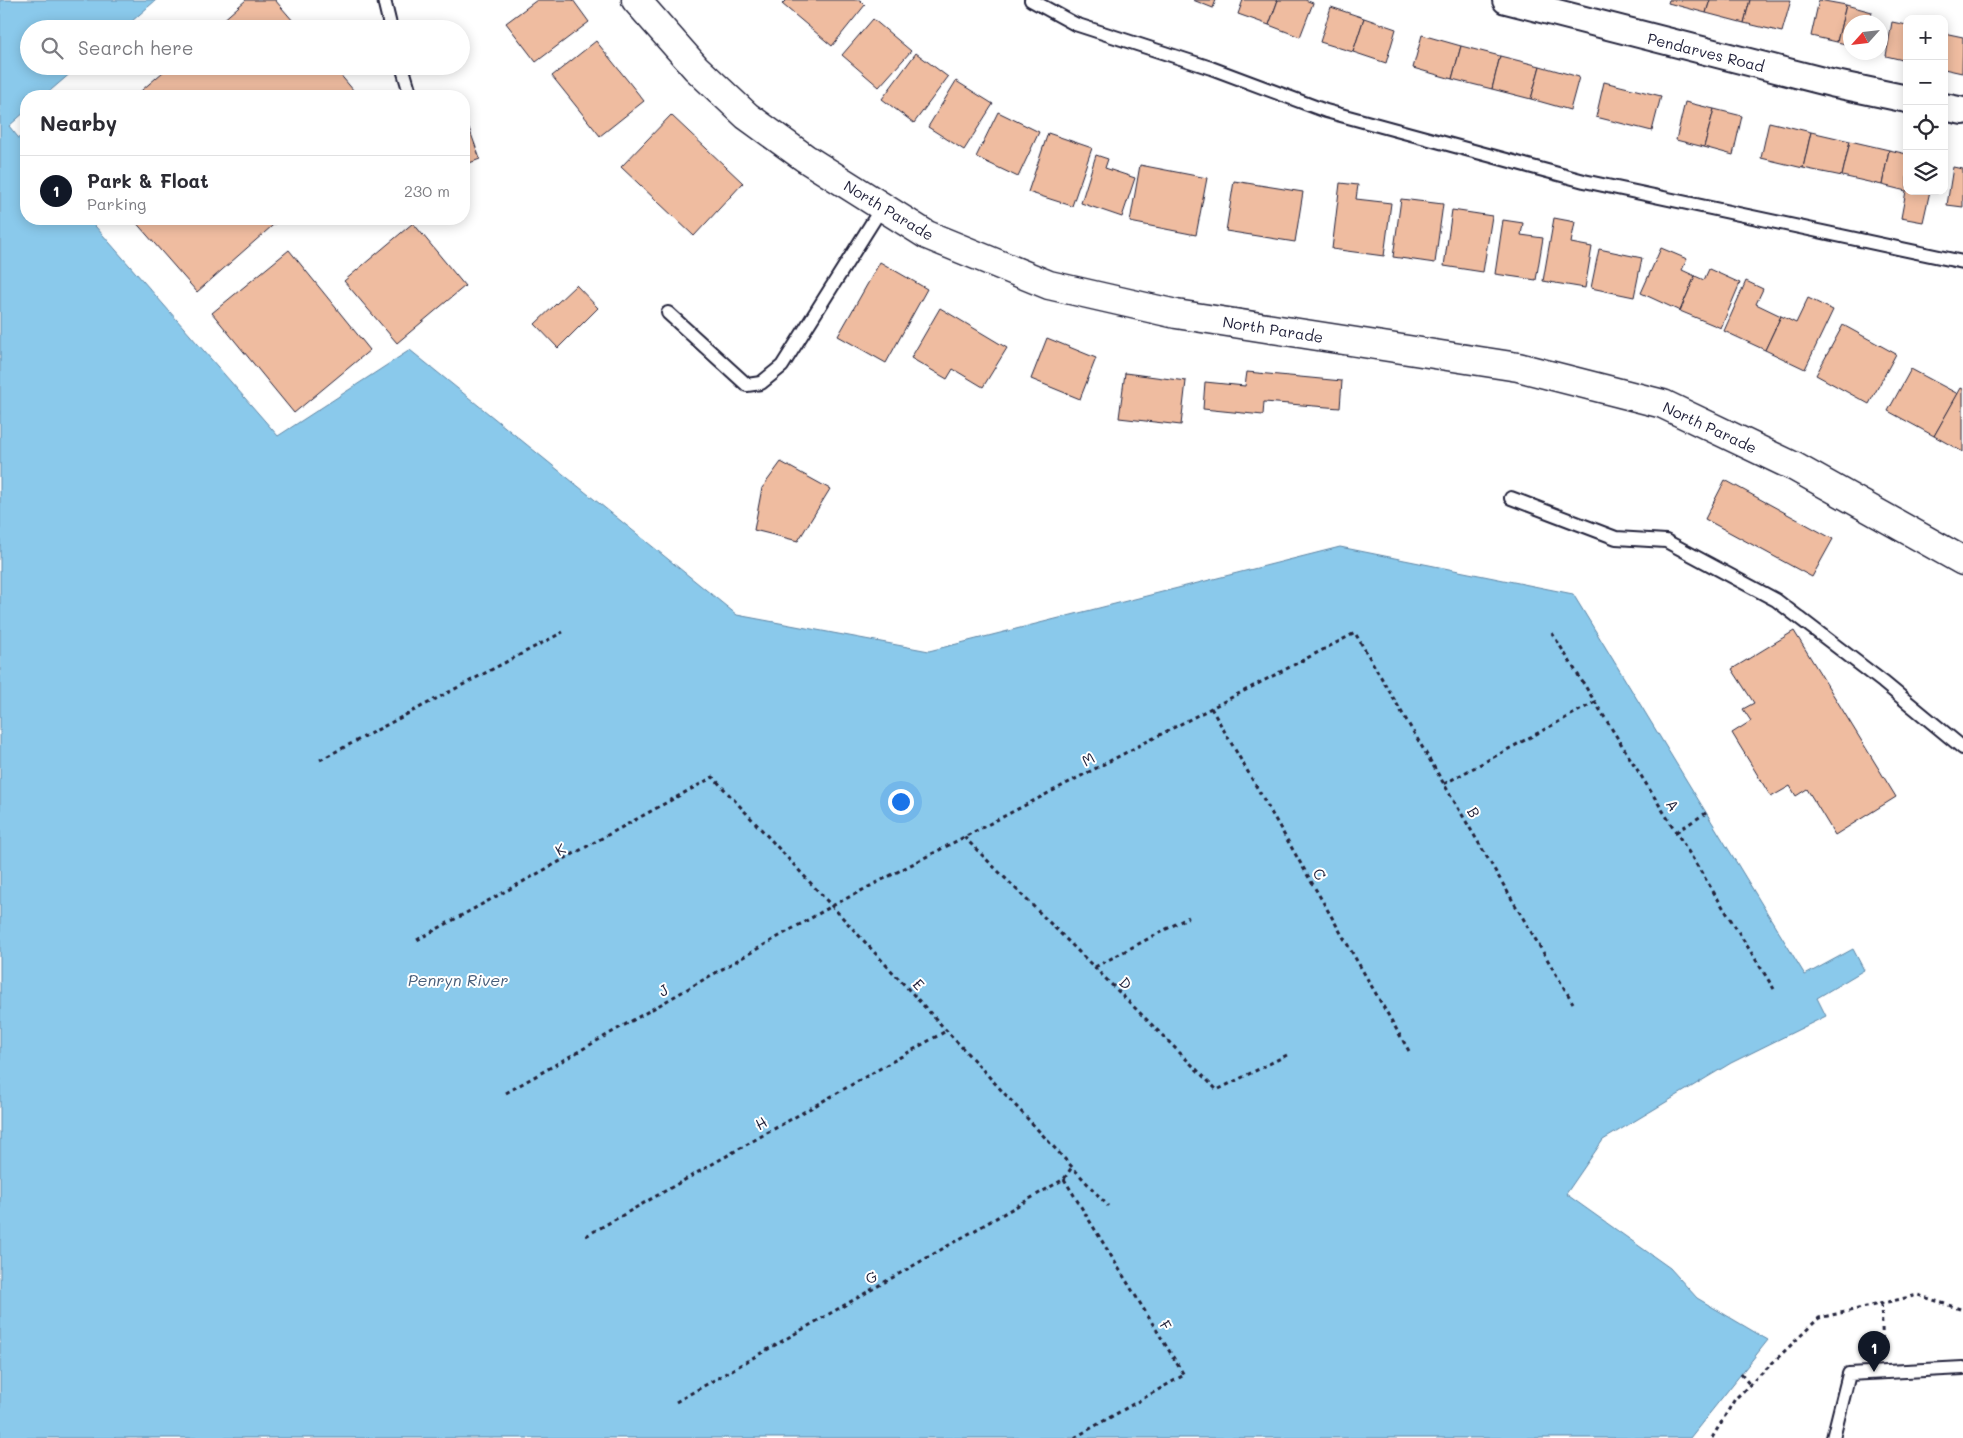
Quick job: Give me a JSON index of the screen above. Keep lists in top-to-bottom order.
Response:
{
  "streets": {
    "street": ["Pendarves Road", "North Parade"],
    "path": [
      "M",
      "A",
      "B",
      "K",
      "C",
      "D",
      "E",
      "J",
      "H",
      "G",
      "F"
    ]
  },
  "crossings": [
    ["M", "B"],
    ["M", "C"],
    ["M", "D"],
    ["M", "E"],
    ["M", "J"],
    ["K", "E"],
    ["E", "J"],
    ["E", "H"],
    ["E", "G"],
    ["G", "F"]
  ],
  "water": ["Penryn River"],
  "north": "bottom left",
  "page": {
    "map_buttons": ["+", "−"],
    "search": "Search here",
    "heading": "Nearby",
    "list": [
      {
        "mark": "1",
        "name": "Park & Float",
        "note": "Parking",
        "value": "230 m"
      }
    ],
    "pins": "1"
  }
}
